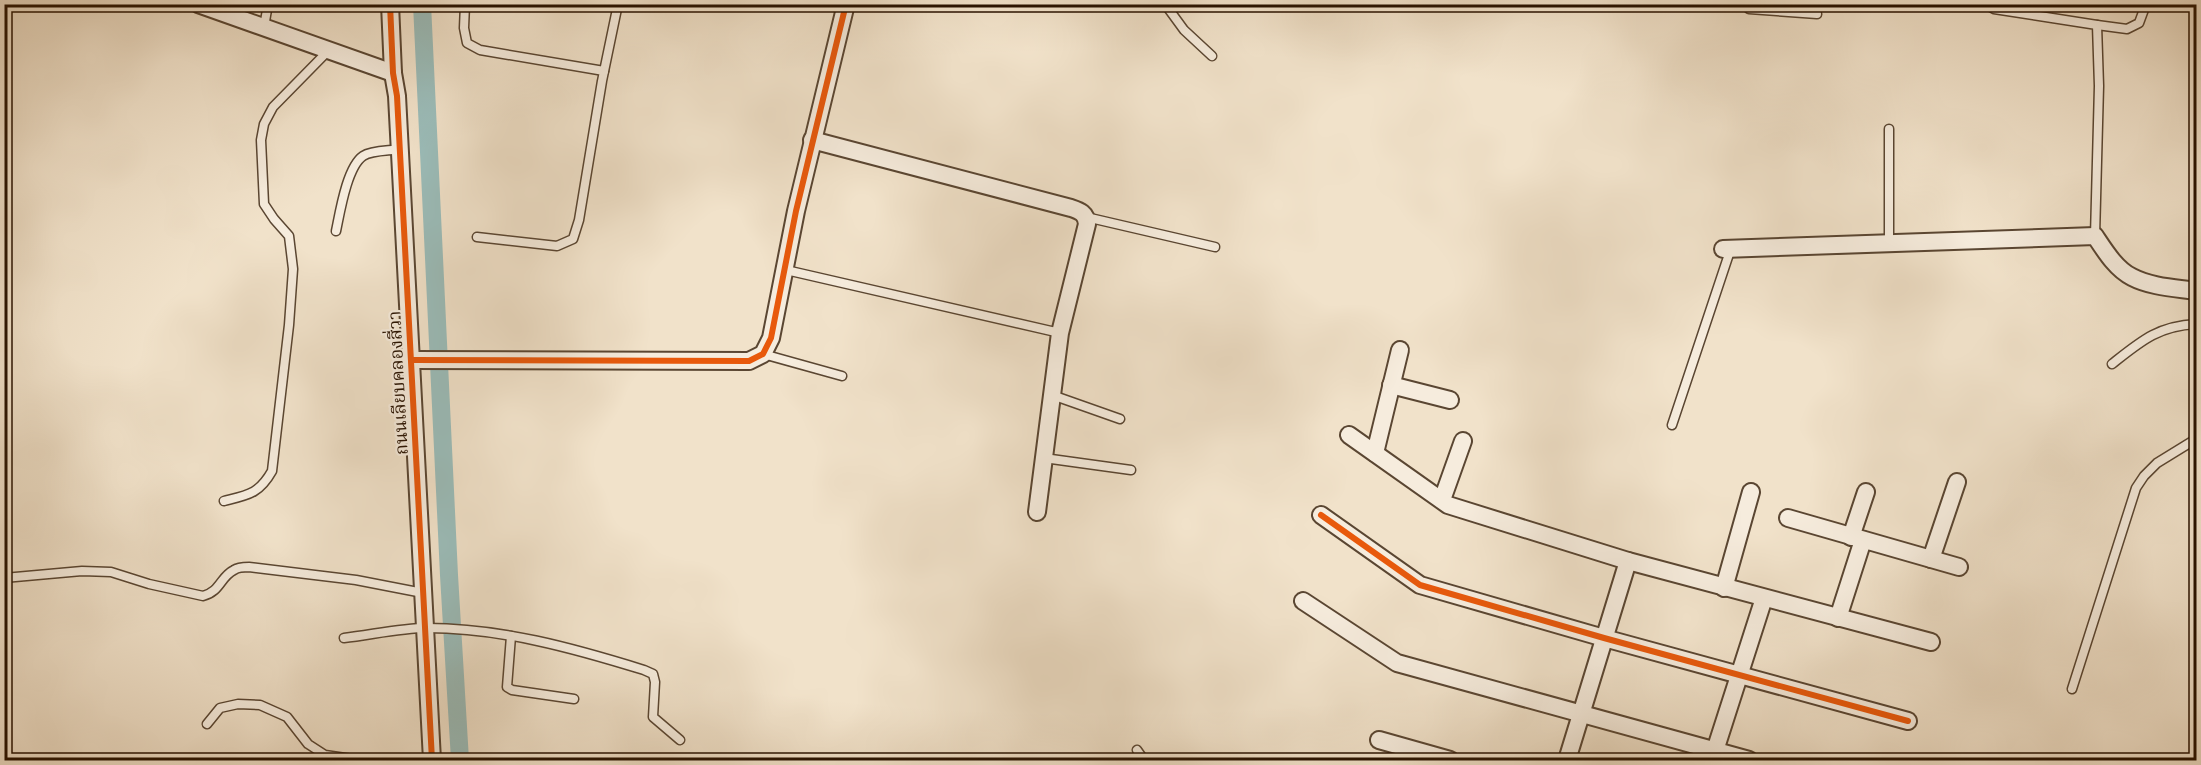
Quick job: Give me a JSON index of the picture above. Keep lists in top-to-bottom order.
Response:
{
  "streets": {
    "street": ["ถนนเลียบคลองสี่วา"]
  }
}
